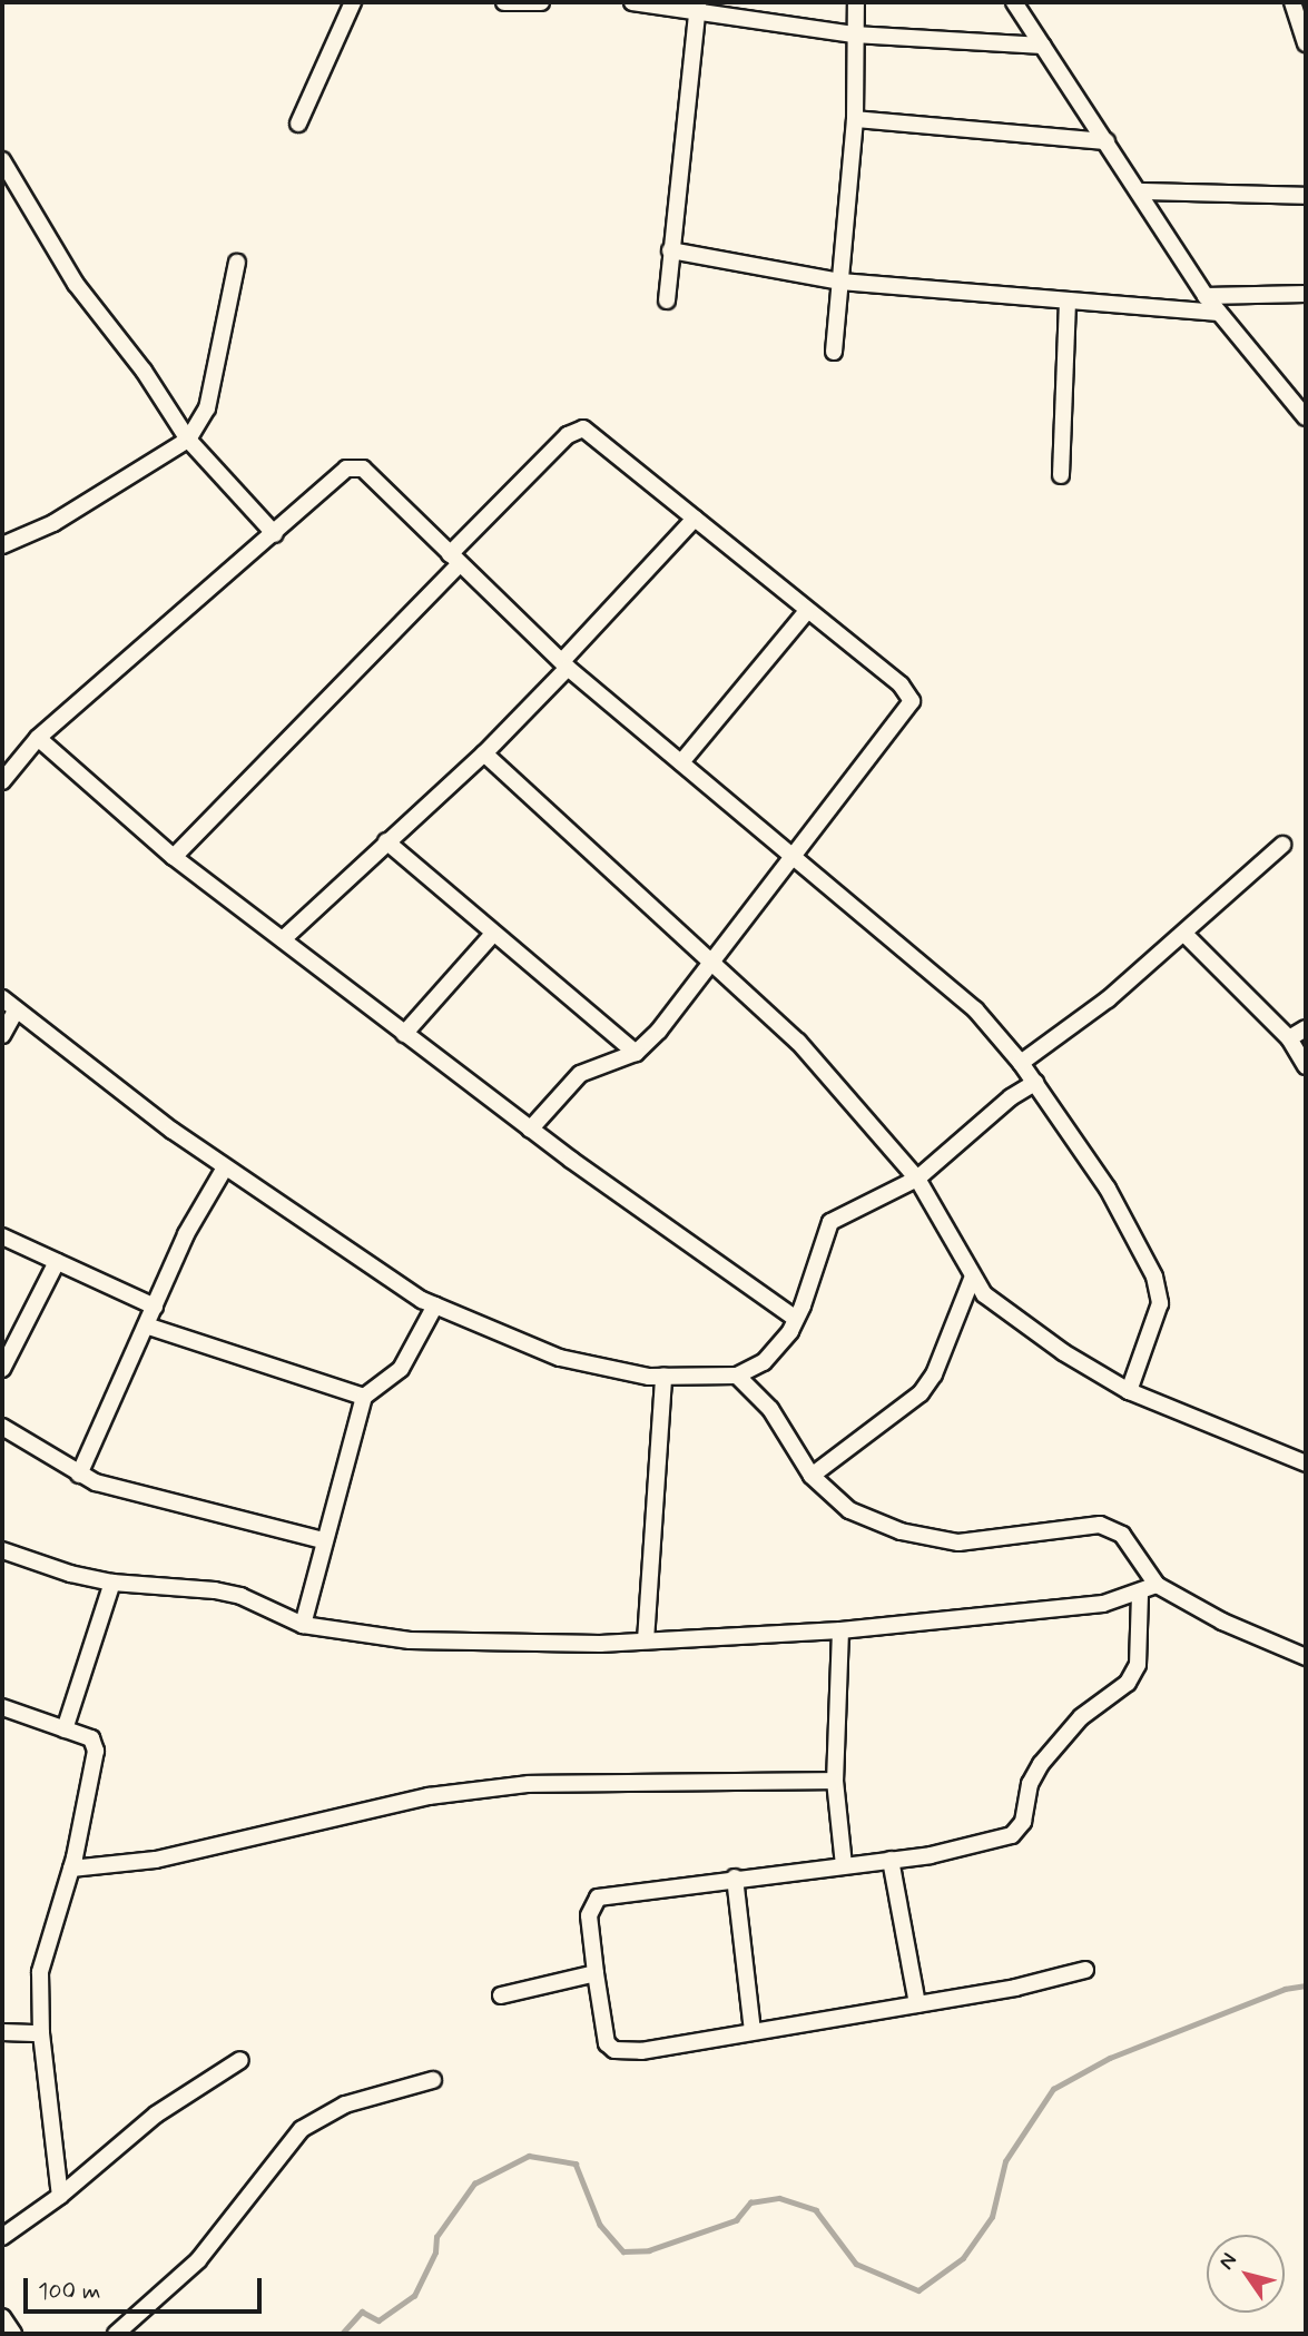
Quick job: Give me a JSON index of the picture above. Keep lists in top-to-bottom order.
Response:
{
  "scale_bar": "100 m",
  "north": "top left"
}
